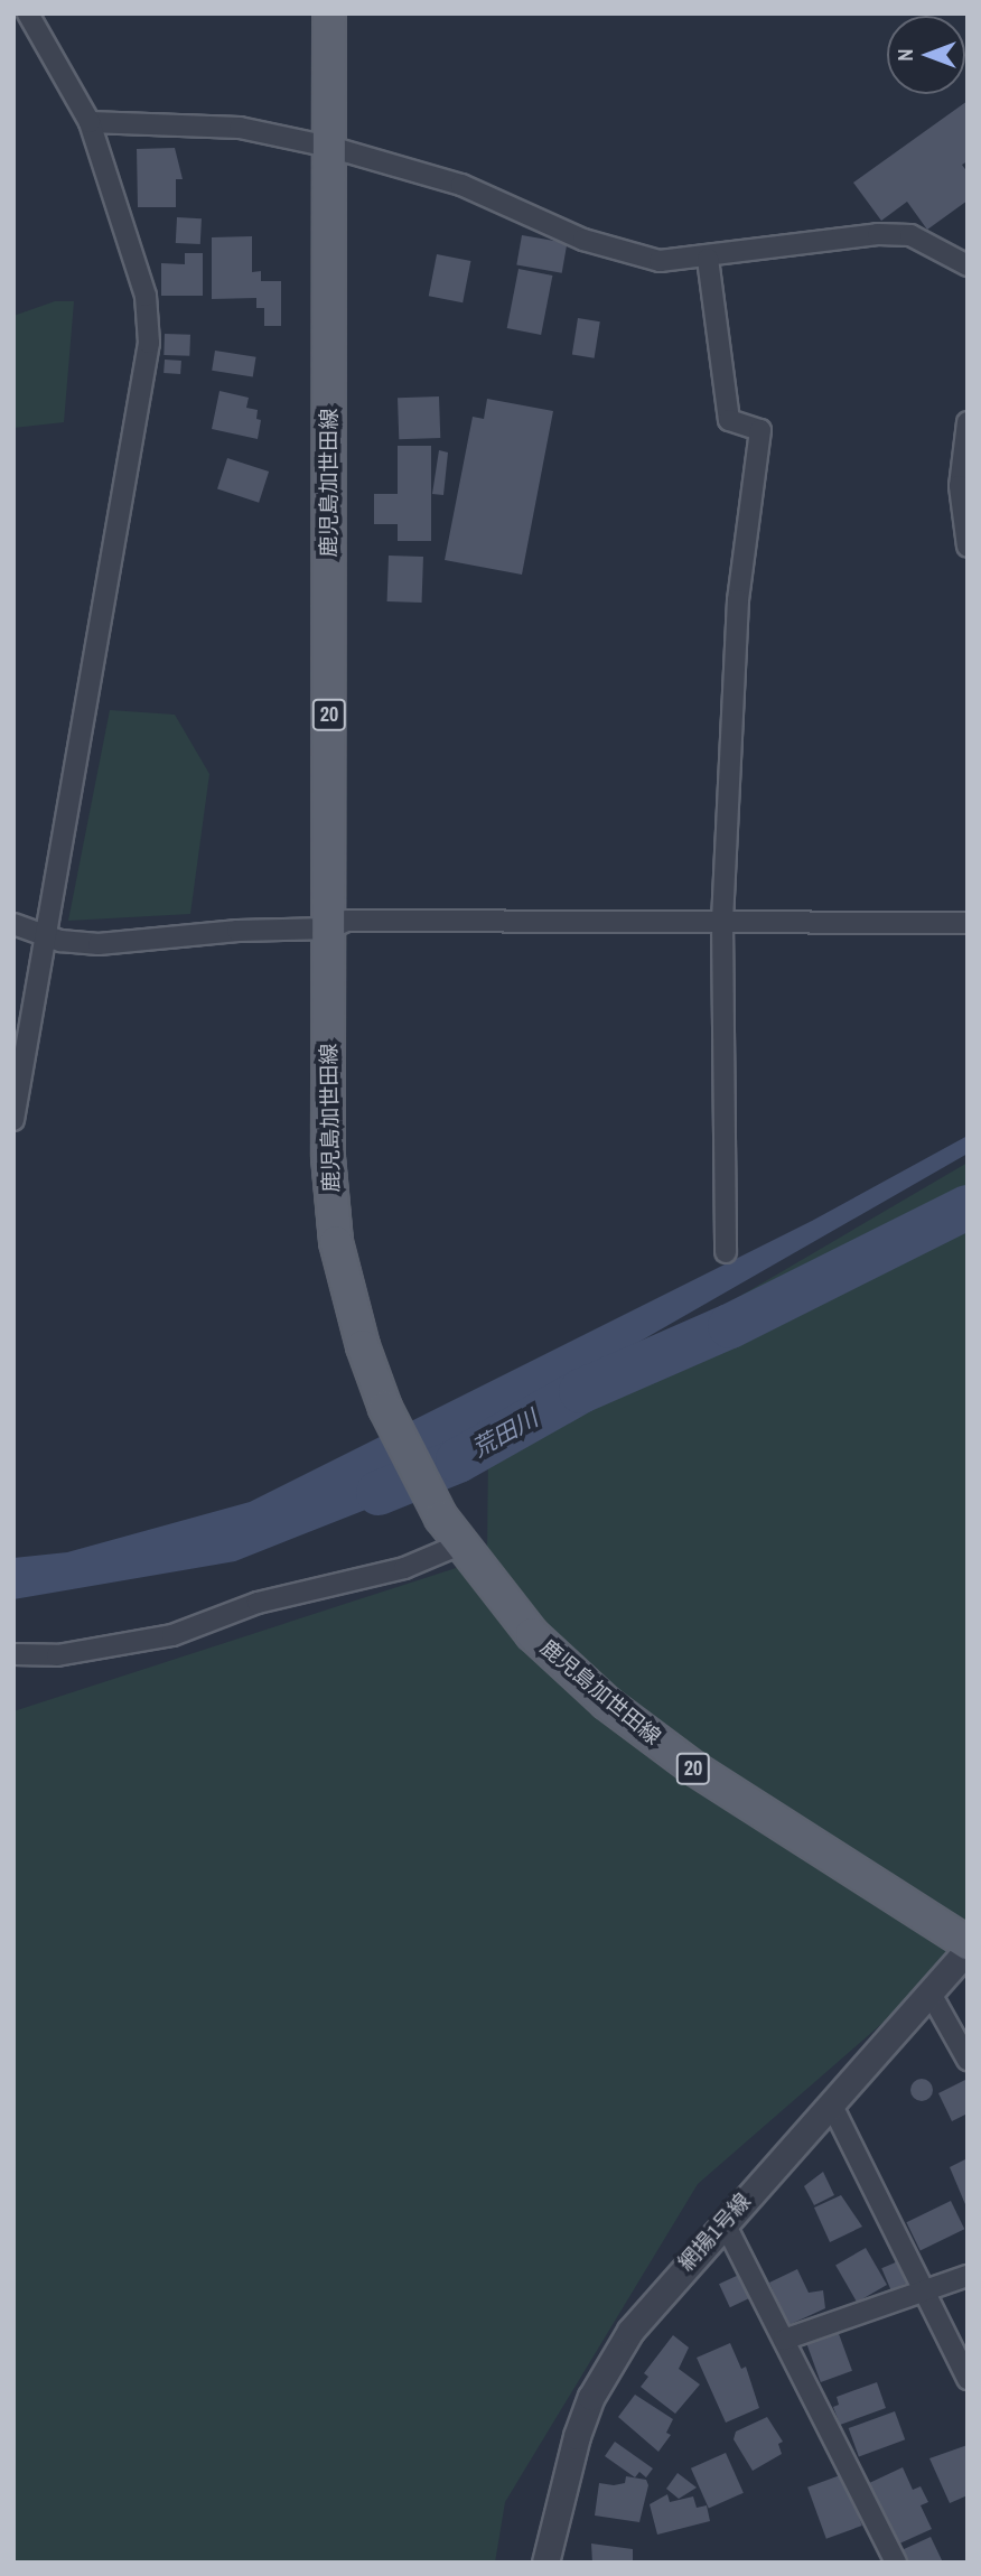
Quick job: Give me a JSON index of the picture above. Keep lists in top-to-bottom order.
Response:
{
  "streets": {
    "main road": ["鹿児島加世田線", "20"],
    "street": ["網揚1号線"]
  },
  "water": ["荒田川"],
  "north": "left"
}
